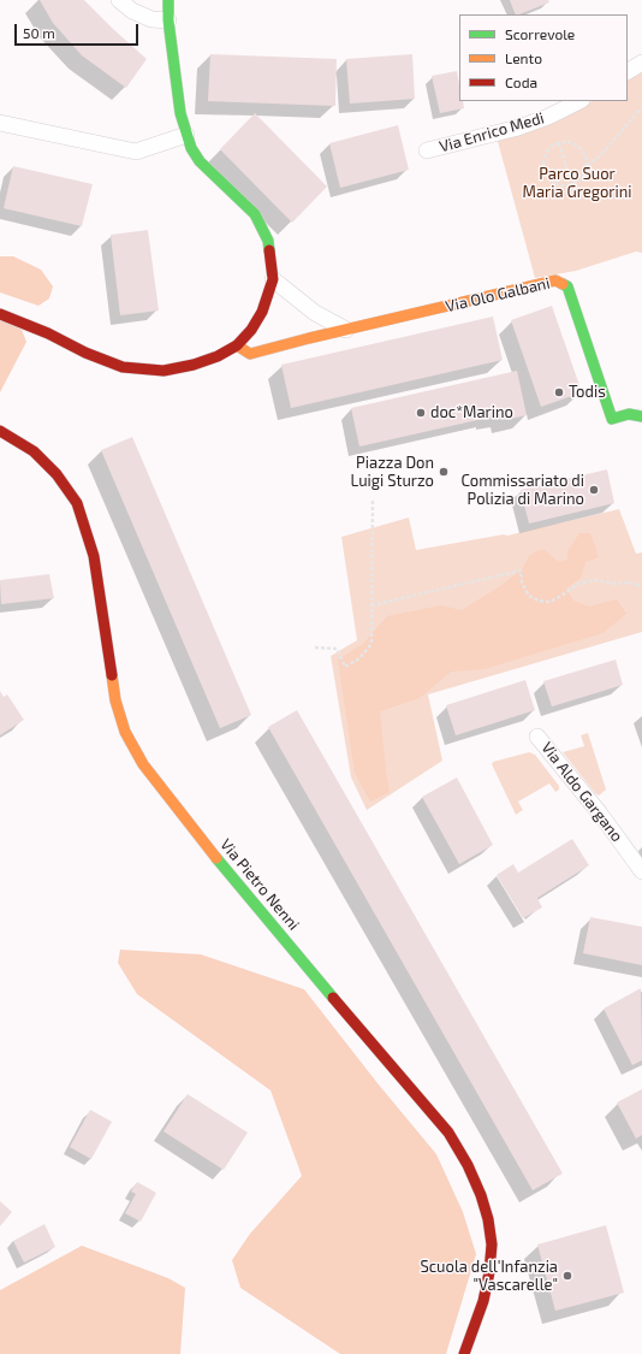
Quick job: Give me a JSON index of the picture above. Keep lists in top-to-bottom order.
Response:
{
  "streets": {
    "street": [
      "Via Enrico Medi",
      "Via Olo Galbani",
      "Via Aldo Gargano",
      "Via Pietro Nenni"
    ]
  },
  "parks": ["Parco Suor Maria Gregorini"],
  "places": [
    "Todis",
    "doc*Marino",
    "Piazza Don Luigi Sturzo",
    "Commissariato di Polizia di Marino",
    "Scuola dell'Infanzia \"Vascarelle\""
  ],
  "legend": ["Scorrevole", "Lento", "Coda"],
  "scale_bar": "50 m"
}
